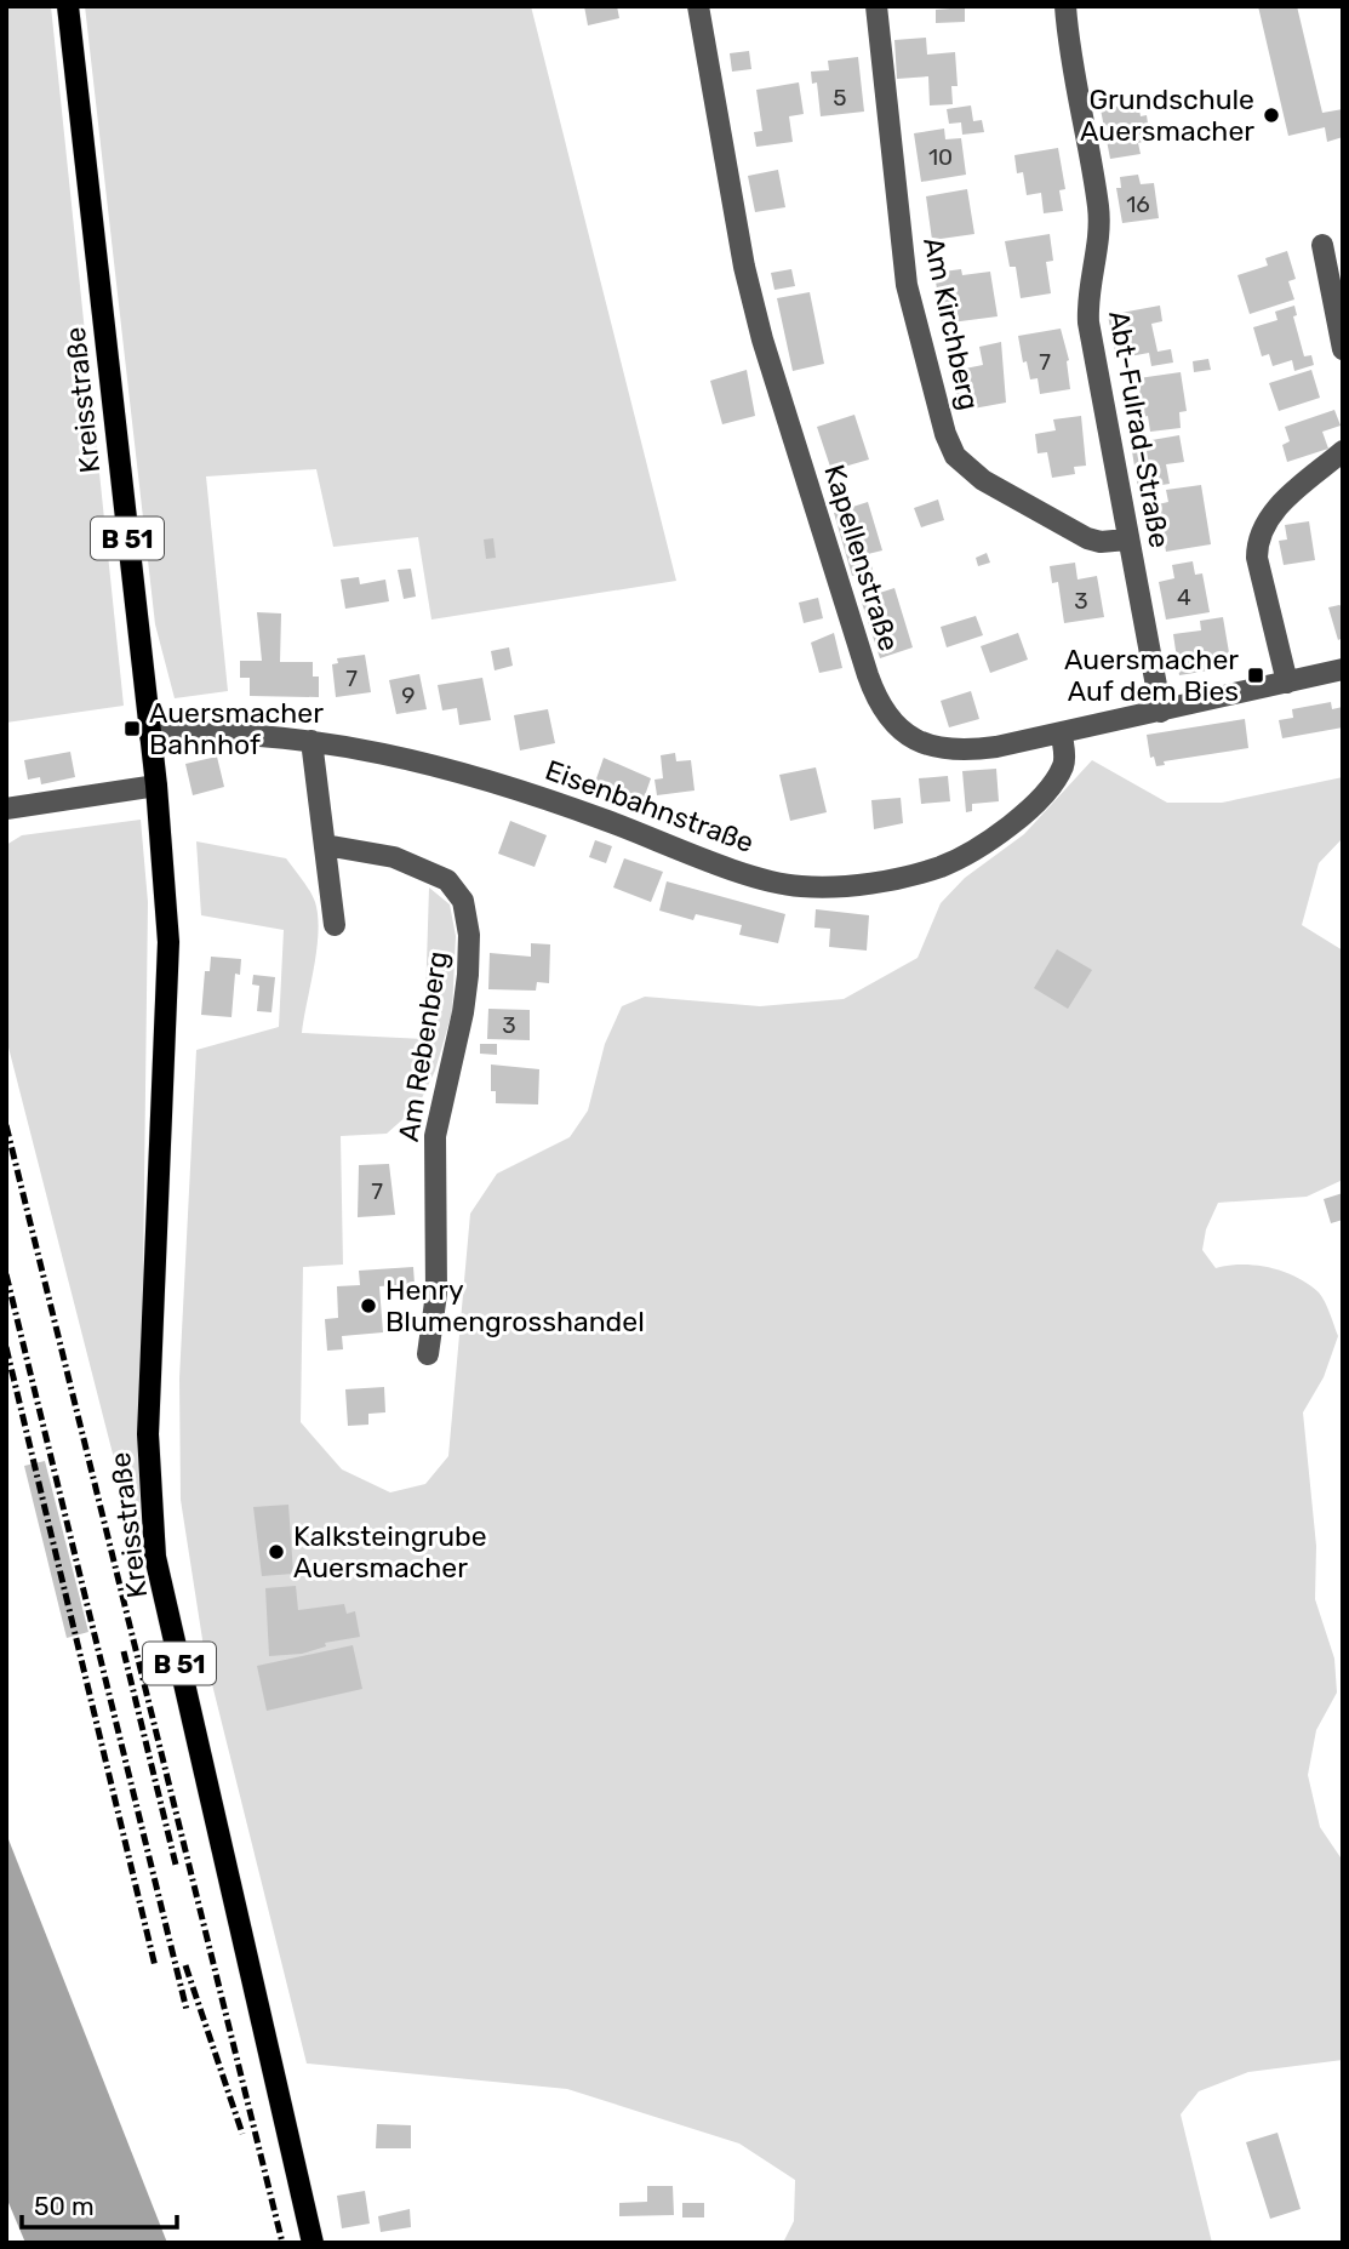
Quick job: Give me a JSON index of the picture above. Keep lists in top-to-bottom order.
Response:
{
  "streets": {
    "main road": ["Kreisstraße", "B 51"],
    "street": [
      "Am Kirchberg",
      "Abt-Fulrad-Straße",
      "Kapellenstraße",
      "Eisenbahnstraße",
      "Am Rebenberg"
    ]
  },
  "crossings": [
    ["Am Kirchberg", "Abt-Fulrad-Straße"],
    ["Kreisstraße", "Eisenbahnstraße"],
    ["Abt-Fulrad-Straße", "Kapellenstraße"],
    ["Kapellenstraße", "Eisenbahnstraße"]
  ],
  "places": {
    "other": ["Grundschule Auersmacher", "Henry Blumengrosshandel", "Kalksteingrube Auersmacher"],
    "transit": ["Auersmacher Auf dem Bies", "Auersmacher Bahnhof"]
  },
  "house_numbers": [
    "5",
    "10",
    "16",
    "7",
    "4",
    "3",
    "7",
    "9",
    "3",
    "7"
  ],
  "scale_bar": "50 m"
}
